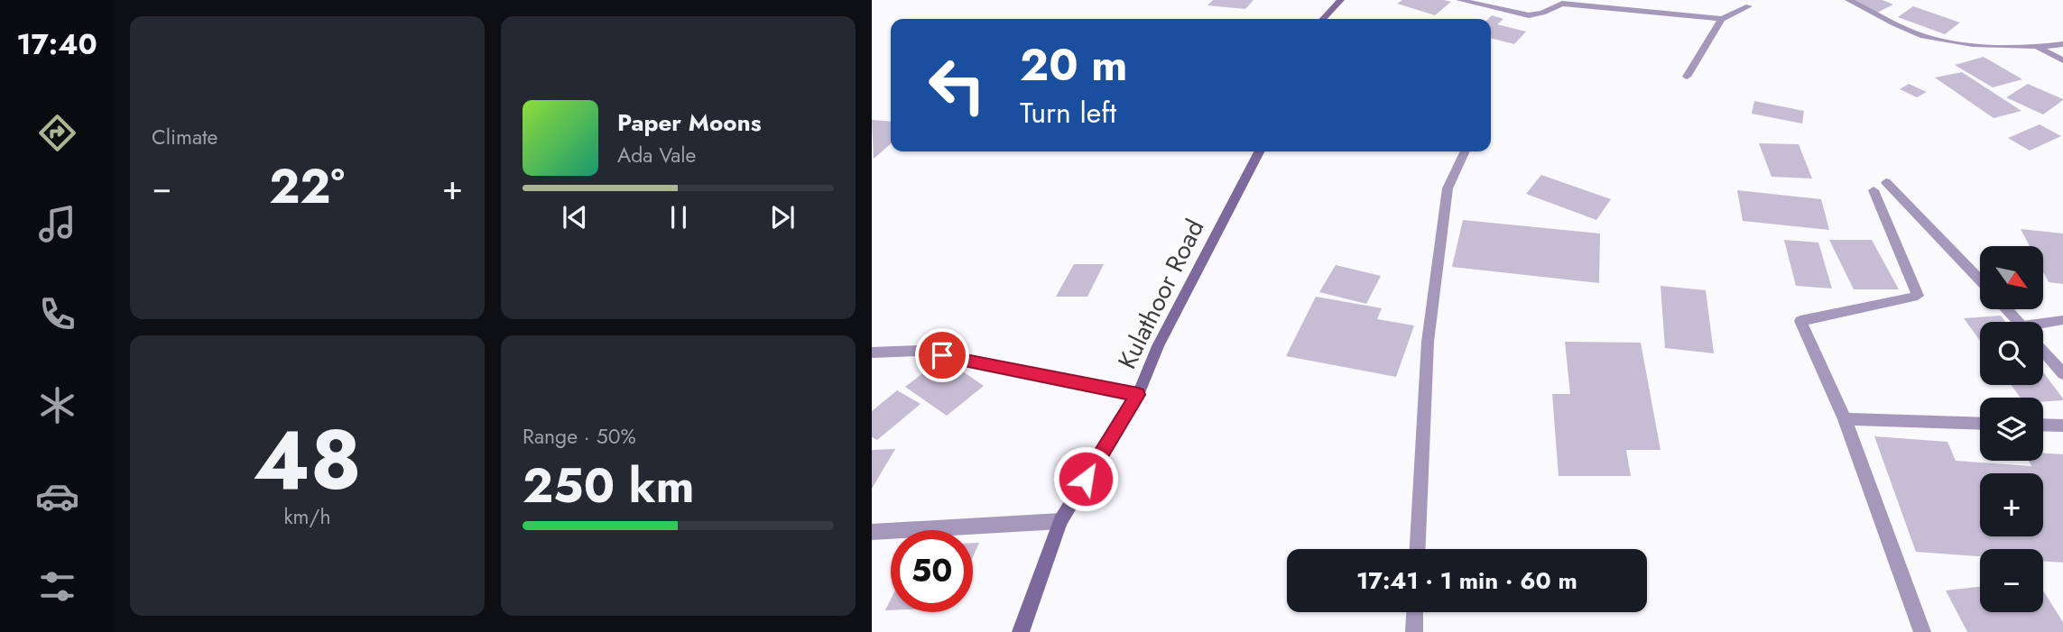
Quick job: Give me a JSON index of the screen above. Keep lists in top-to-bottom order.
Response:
{
  "streets": {
    "main road": ["Kulathoor Road"]
  },
  "north": "bottom right",
  "page": {
    "tabs": "17:40",
    "tile": [
      "Climate",
      ["48", "km/h"],
      ["Range · 50%", "250 km"]
    ],
    "turn": ["20 m", "Turn left"],
    "song": ["Paper Moons", "Ada Vale"],
    "heat": ["−", "22°", "+"],
    "map_buttons": ["+", "−"],
    "limit": "50",
    "trip": "17:41 · 1 min · 60 m"
  }
}
